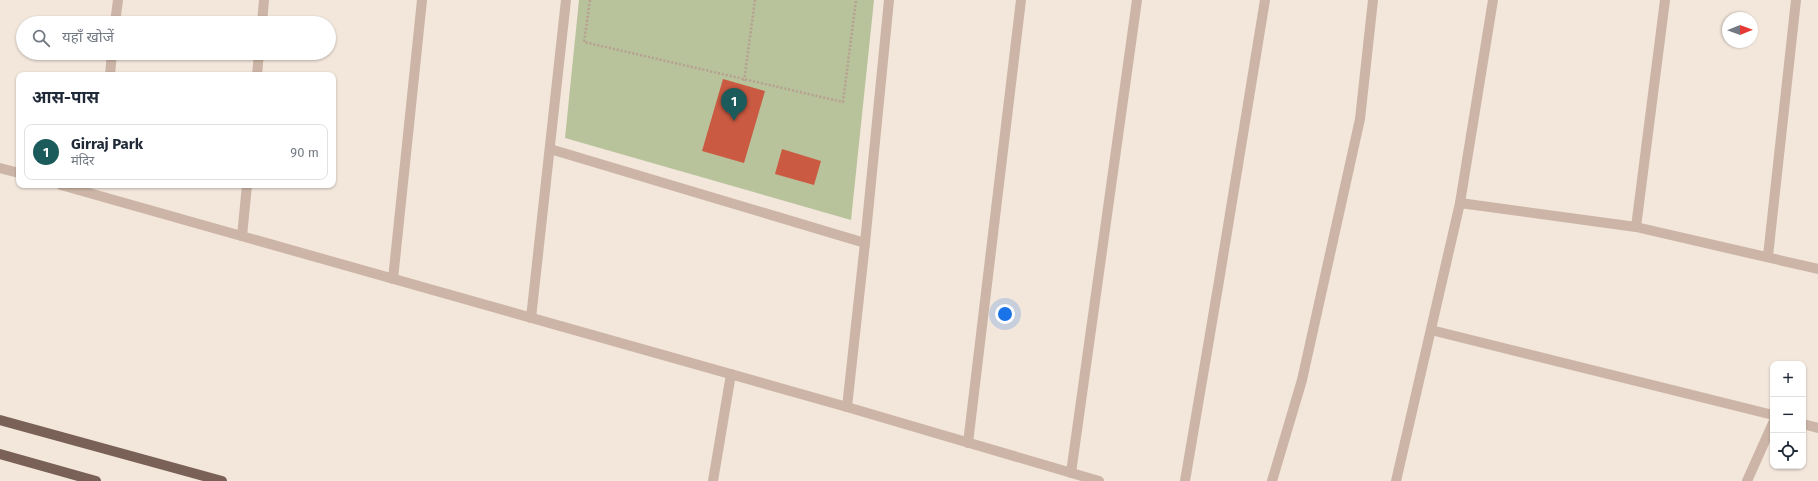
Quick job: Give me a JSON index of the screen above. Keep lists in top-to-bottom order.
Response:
{
  "north": "right",
  "page": {
    "search": "यहाँ खोजें",
    "heading": "आस-पास",
    "pins": "1",
    "list": [
      {
        "mark": "1",
        "name": "Girraj Park",
        "note": "मंदिर",
        "value": "90 m"
      }
    ],
    "map_buttons": ["+", "−"]
  }
}
